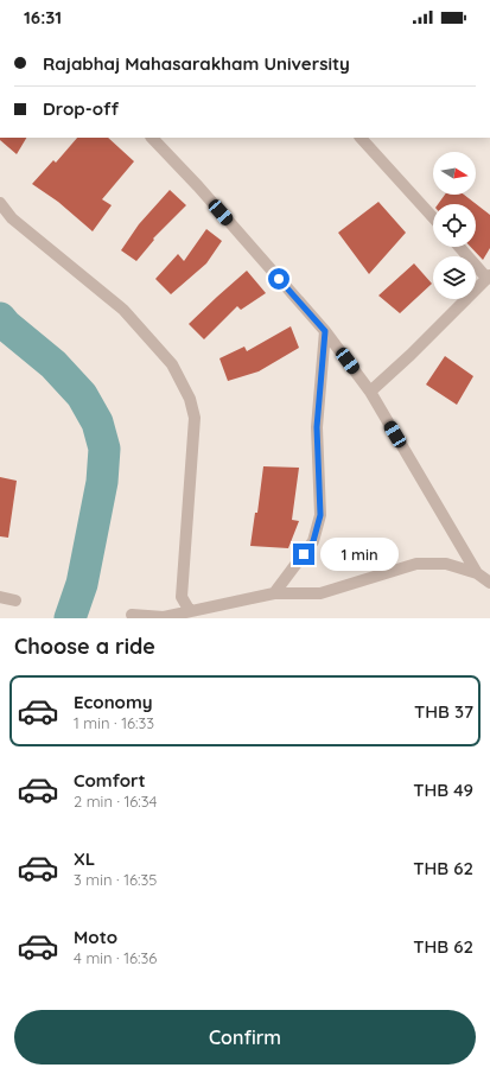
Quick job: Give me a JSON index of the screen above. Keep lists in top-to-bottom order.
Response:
{
  "north": "right",
  "page": {
    "status": "16:31",
    "banner": ["Rajabhaj Mahasarakham University", "Drop-off"],
    "bubble": "1 min",
    "heading": "Choose a ride",
    "list": [
      {
        "name": "Economy",
        "note": "1 min · 16:33",
        "value": "THB 37"
      },
      {
        "name": "Comfort",
        "note": "2 min · 16:34",
        "value": "THB 49"
      },
      {
        "name": "XL",
        "note": "3 min · 16:35",
        "value": "THB 62"
      },
      {
        "name": "Moto",
        "note": "4 min · 16:36",
        "value": "THB 62"
      }
    ],
    "buttons": "Confirm"
  }
}
